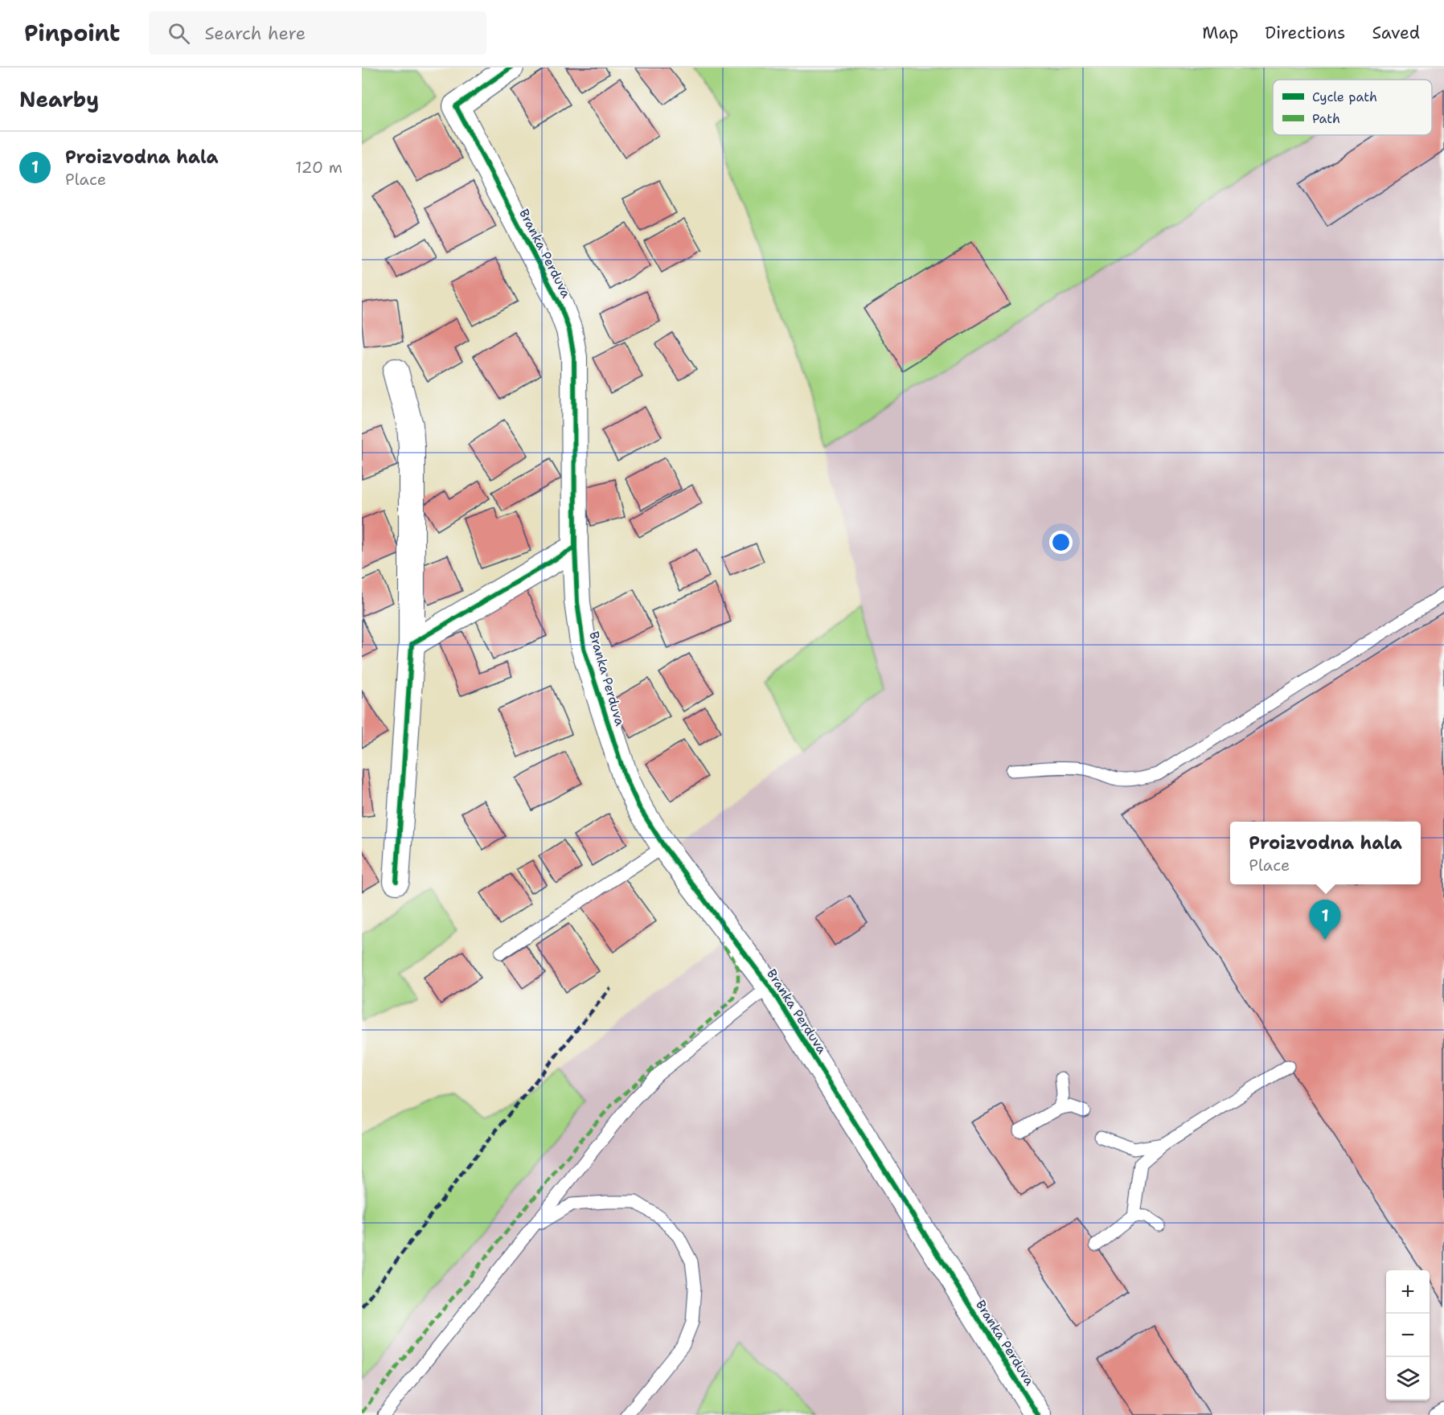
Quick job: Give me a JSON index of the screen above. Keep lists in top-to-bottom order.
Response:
{
  "streets": {
    "street": ["Branka Perduva"]
  },
  "legend": ["Cycle path", "Path"],
  "page": {
    "header": "Pinpoint",
    "search": "Search here",
    "nav": ["Map", "Directions", "Saved"],
    "heading": "Nearby",
    "list": [
      {
        "mark": "1",
        "name": "Proizvodna hala",
        "note": "Place",
        "value": "120 m"
      }
    ],
    "popup": ["Proizvodna hala", "Place"],
    "pins": "1",
    "map_buttons": ["+", "−"]
  }
}
